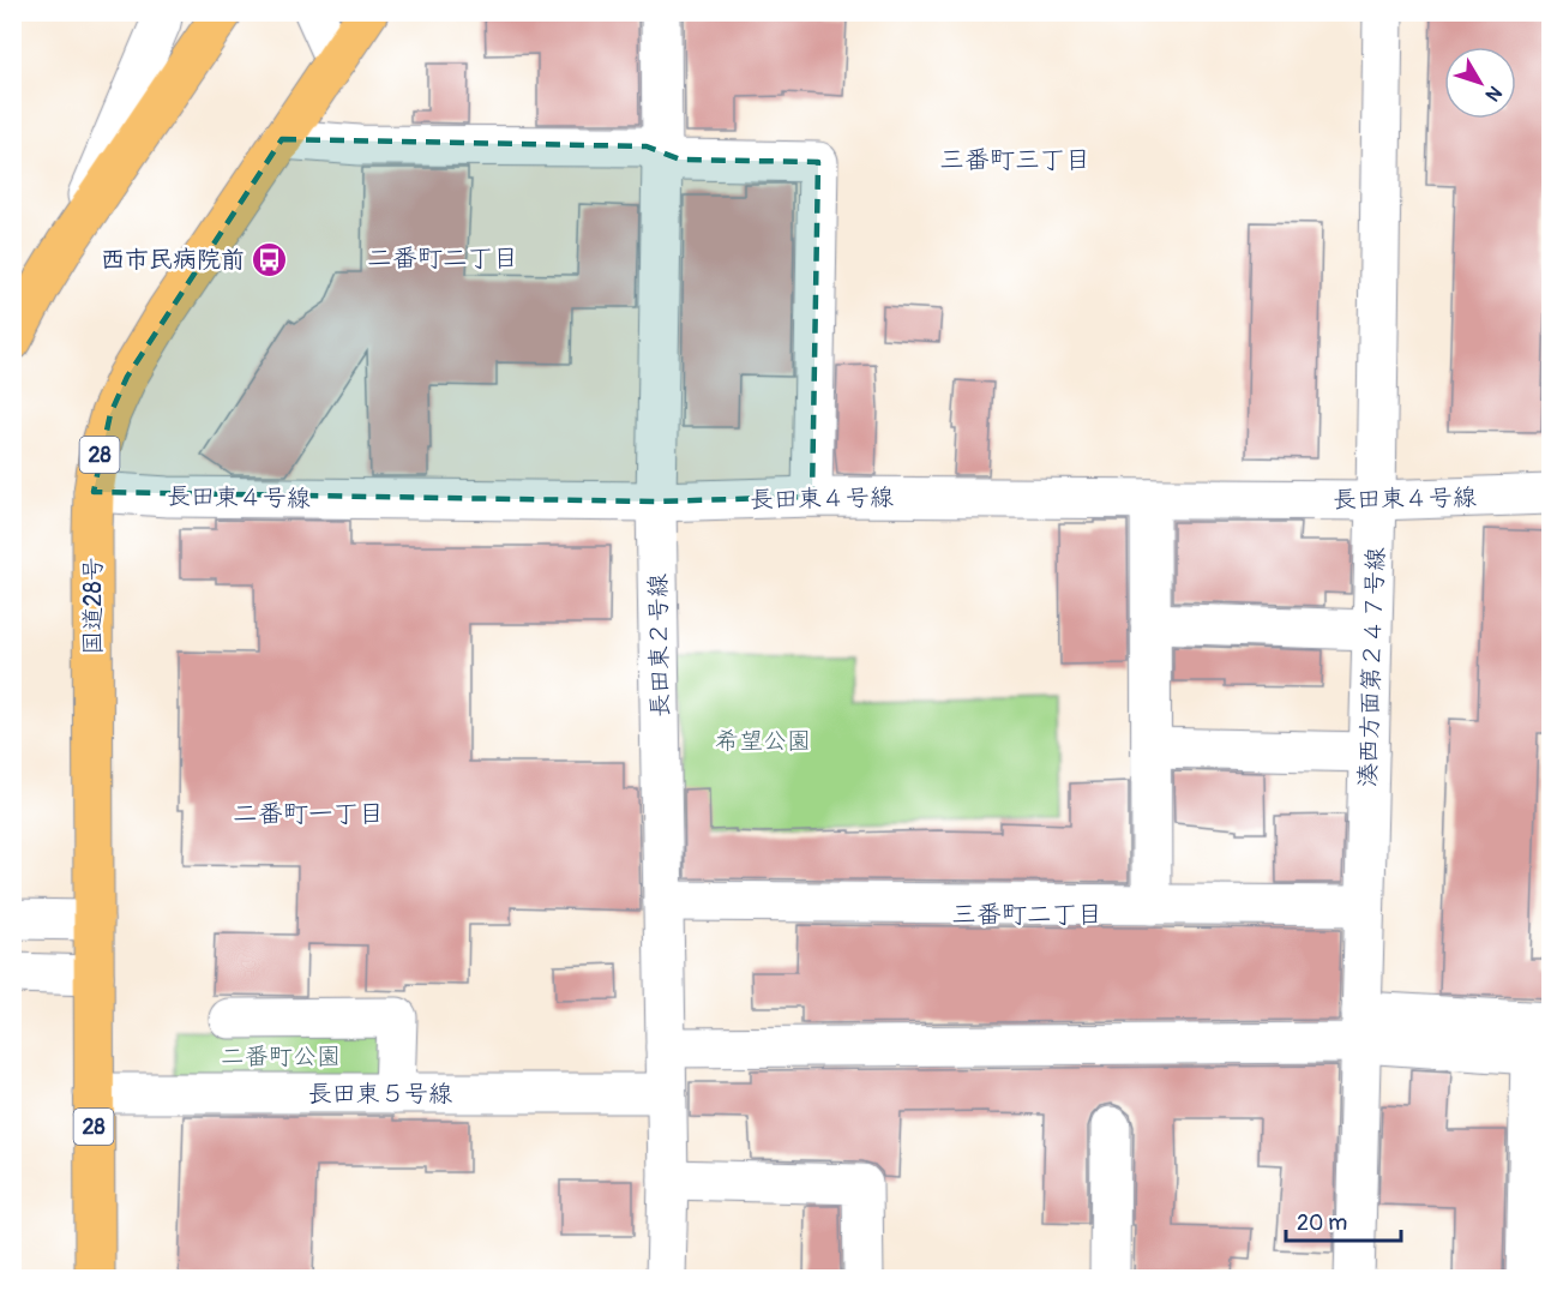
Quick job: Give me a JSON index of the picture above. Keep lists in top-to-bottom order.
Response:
{
  "streets": {
    "highway": ["28", "国道28号"],
    "street": [
      "長田東４号線",
      "長田東２号線",
      "湊西方面第２４７号線",
      "長田東５号線"
    ]
  },
  "crossings": [
    ["長田東４号線", "国道28号"],
    ["長田東４号線", "長田東２号線"],
    ["長田東４号線", "湊西方面第２４７号線"],
    ["国道28号", "長田東５号線"],
    ["長田東２号線", "長田東５号線"]
  ],
  "districts": [
    "三番町三丁目",
    "二番町二丁目",
    "二番町一丁目",
    "三番町二丁目"
  ],
  "parks": ["希望公園", "二番町公園"],
  "places": {
    "bus stop": ["西市民病院前"]
  },
  "scale_bar": "20 m",
  "north": "bottom right"
}
